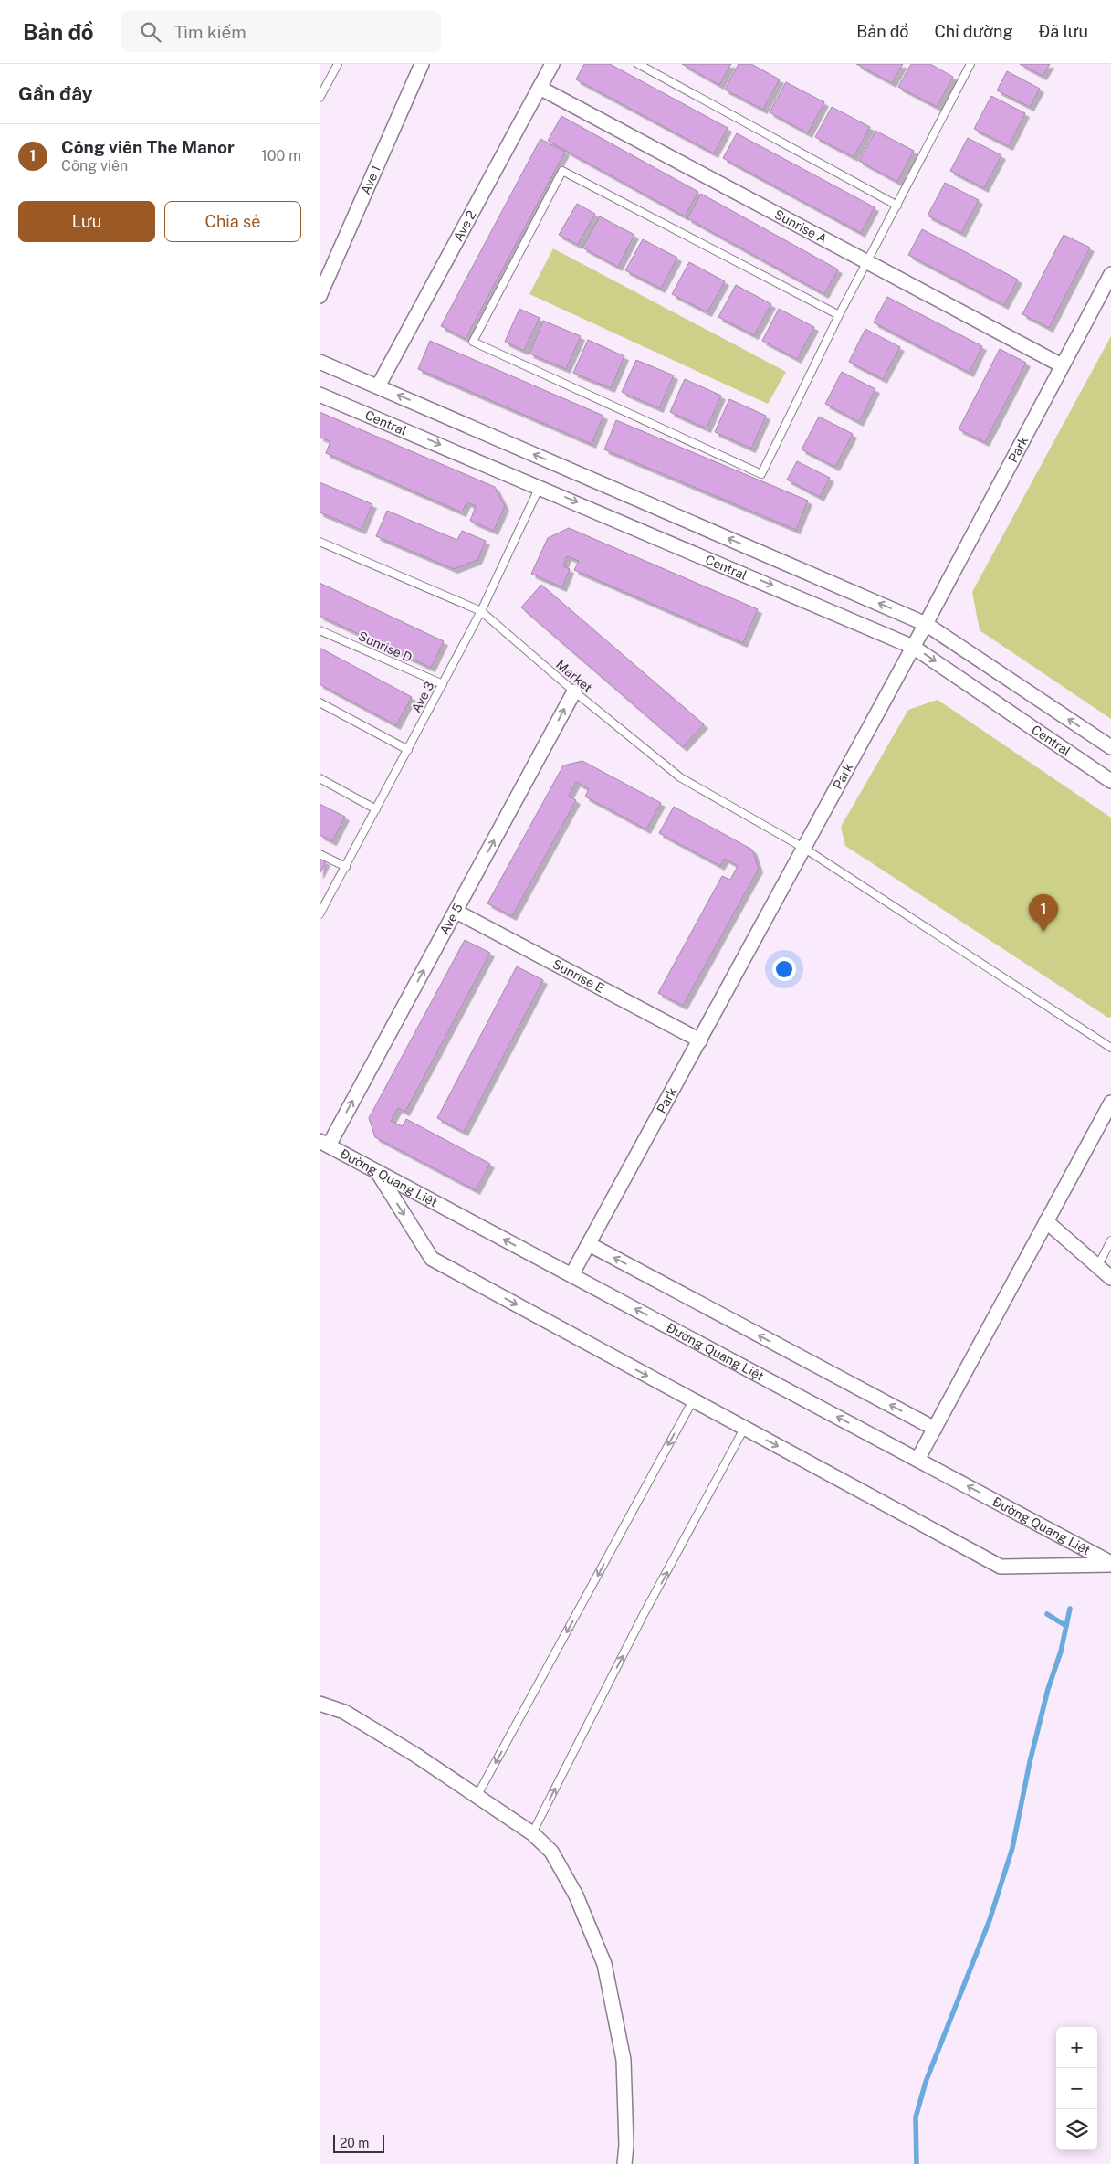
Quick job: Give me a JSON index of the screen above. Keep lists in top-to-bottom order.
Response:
{
  "streets": {
    "street": [
      "Ave 1",
      "Ave 2",
      "Sunrise A",
      "Central",
      "Park",
      "Ave 5",
      "Sunrise E",
      "Đường Quang Liệt"
    ],
    "lane": ["Sunrise D", "Market", "Ave 3"]
  },
  "crossings": [
    ["Ave 2", "Sunrise A"],
    ["Ave 2", "Central"],
    ["Sunrise A", "Park"],
    ["Central", "Park"],
    ["Central", "Ave 3"],
    ["Park", "Market"],
    ["Park", "Sunrise E"],
    ["Park", "Đường Quang Liệt"],
    ["Sunrise D", "Ave 3"],
    ["Market", "Ave 3"],
    ["Market", "Ave 5"],
    ["Ave 5", "Sunrise E"],
    ["Ave 5", "Đường Quang Liệt"]
  ],
  "one_way": ["Ave 5"],
  "scale_bar": "20 m",
  "page": {
    "header": "Bản đồ",
    "search": "Tìm kiếm",
    "nav": ["Bản đồ", "Chỉ đường", "Đã lưu"],
    "heading": "Gần đây",
    "list": [
      {
        "mark": "1",
        "name": "Công viên The Manor",
        "note": "Công viên",
        "value": "100 m"
      }
    ],
    "buttons": ["Lưu", "Chia sẻ"],
    "pins": "1",
    "map_buttons": ["+", "−"],
    "scale": "20 m"
  }
}
